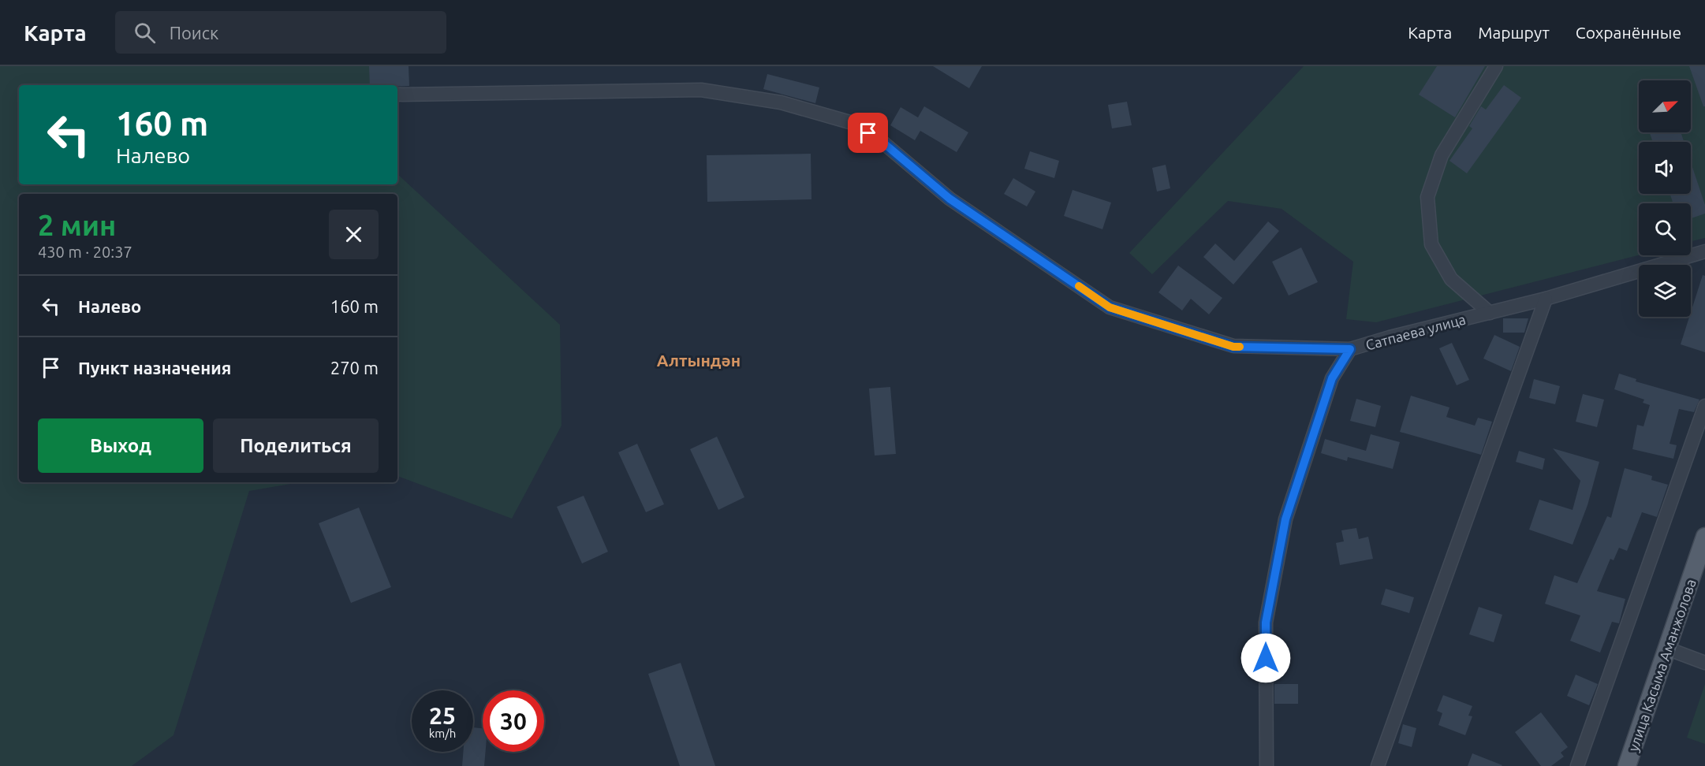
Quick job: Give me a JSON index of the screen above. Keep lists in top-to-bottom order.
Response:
{
  "streets": {
    "main road": ["улица Касыма Аманжолова"],
    "street": ["Сатпаева улица"]
  },
  "districts": ["Алтындән"],
  "north": "top right",
  "page": {
    "header": "Карта",
    "search": "Поиск",
    "nav": ["Карта", "Маршрут", "Сохранённые"],
    "turn": ["160 m", "Налево"],
    "heading": ["2 мин", "430 m · 20:37"],
    "list": [
      {
        "name": "Налево",
        "value": "160 m"
      },
      {
        "name": "Пункт назначения",
        "value": "270 m"
      }
    ],
    "buttons": ["Выход", "Поделиться"],
    "speed": "25 km/h",
    "limit": "30"
  }
}
